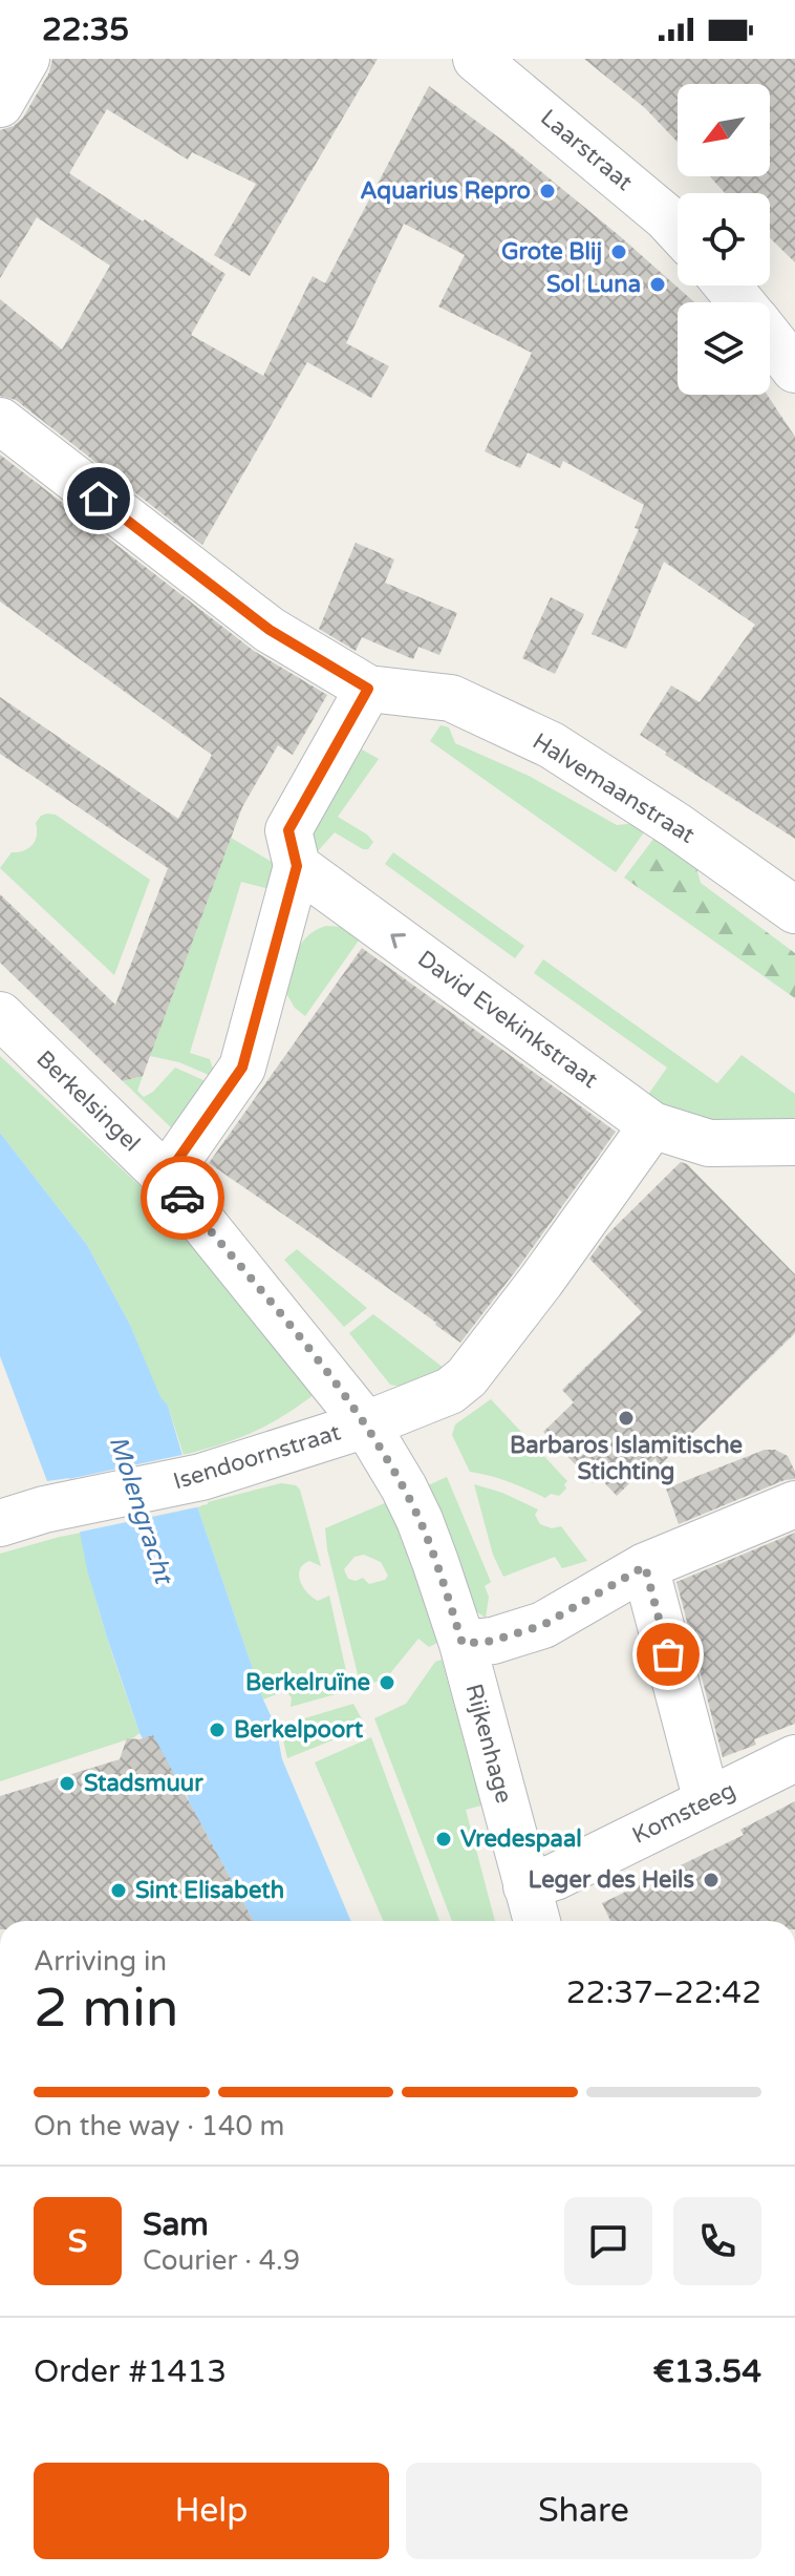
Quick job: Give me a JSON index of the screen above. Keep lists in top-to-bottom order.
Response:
{
  "streets": {
    "street": [
      "Laarstraat",
      "Halvemaanstraat",
      "David Evekinkstraat",
      "Berkelsingel",
      "Isendoornstraat",
      "Rijkenhage",
      "Komsteeg"
    ]
  },
  "crossings": [
    ["Berkelsingel", "Isendoornstraat"],
    ["Berkelsingel", "Rijkenhage"],
    ["Isendoornstraat", "Rijkenhage"],
    ["Rijkenhage", "Komsteeg"]
  ],
  "one_way": ["David Evekinkstraat"],
  "water": ["Molengracht"],
  "places": [
    "Aquarius Repro",
    "Grote Blij",
    "Sol Luna",
    "Barbaros Islamitische Stichting",
    "Berkelruïne",
    "Berkelpoort",
    "Stadsmuur",
    "Vredespaal",
    "Leger des Heils",
    "Sint Elisabeth"
  ],
  "north": "bottom left",
  "page": {
    "status": "22:35",
    "heading": ["2 min", "Arriving in", "22:37–22:42"],
    "panel": [
      "Sam",
      "Courier · 4.9",
      "Order #1413",
      "€13.54"
    ],
    "bar": "On the way · 140 m",
    "round": "S",
    "buttons": ["Help", "Share"]
  }
}
